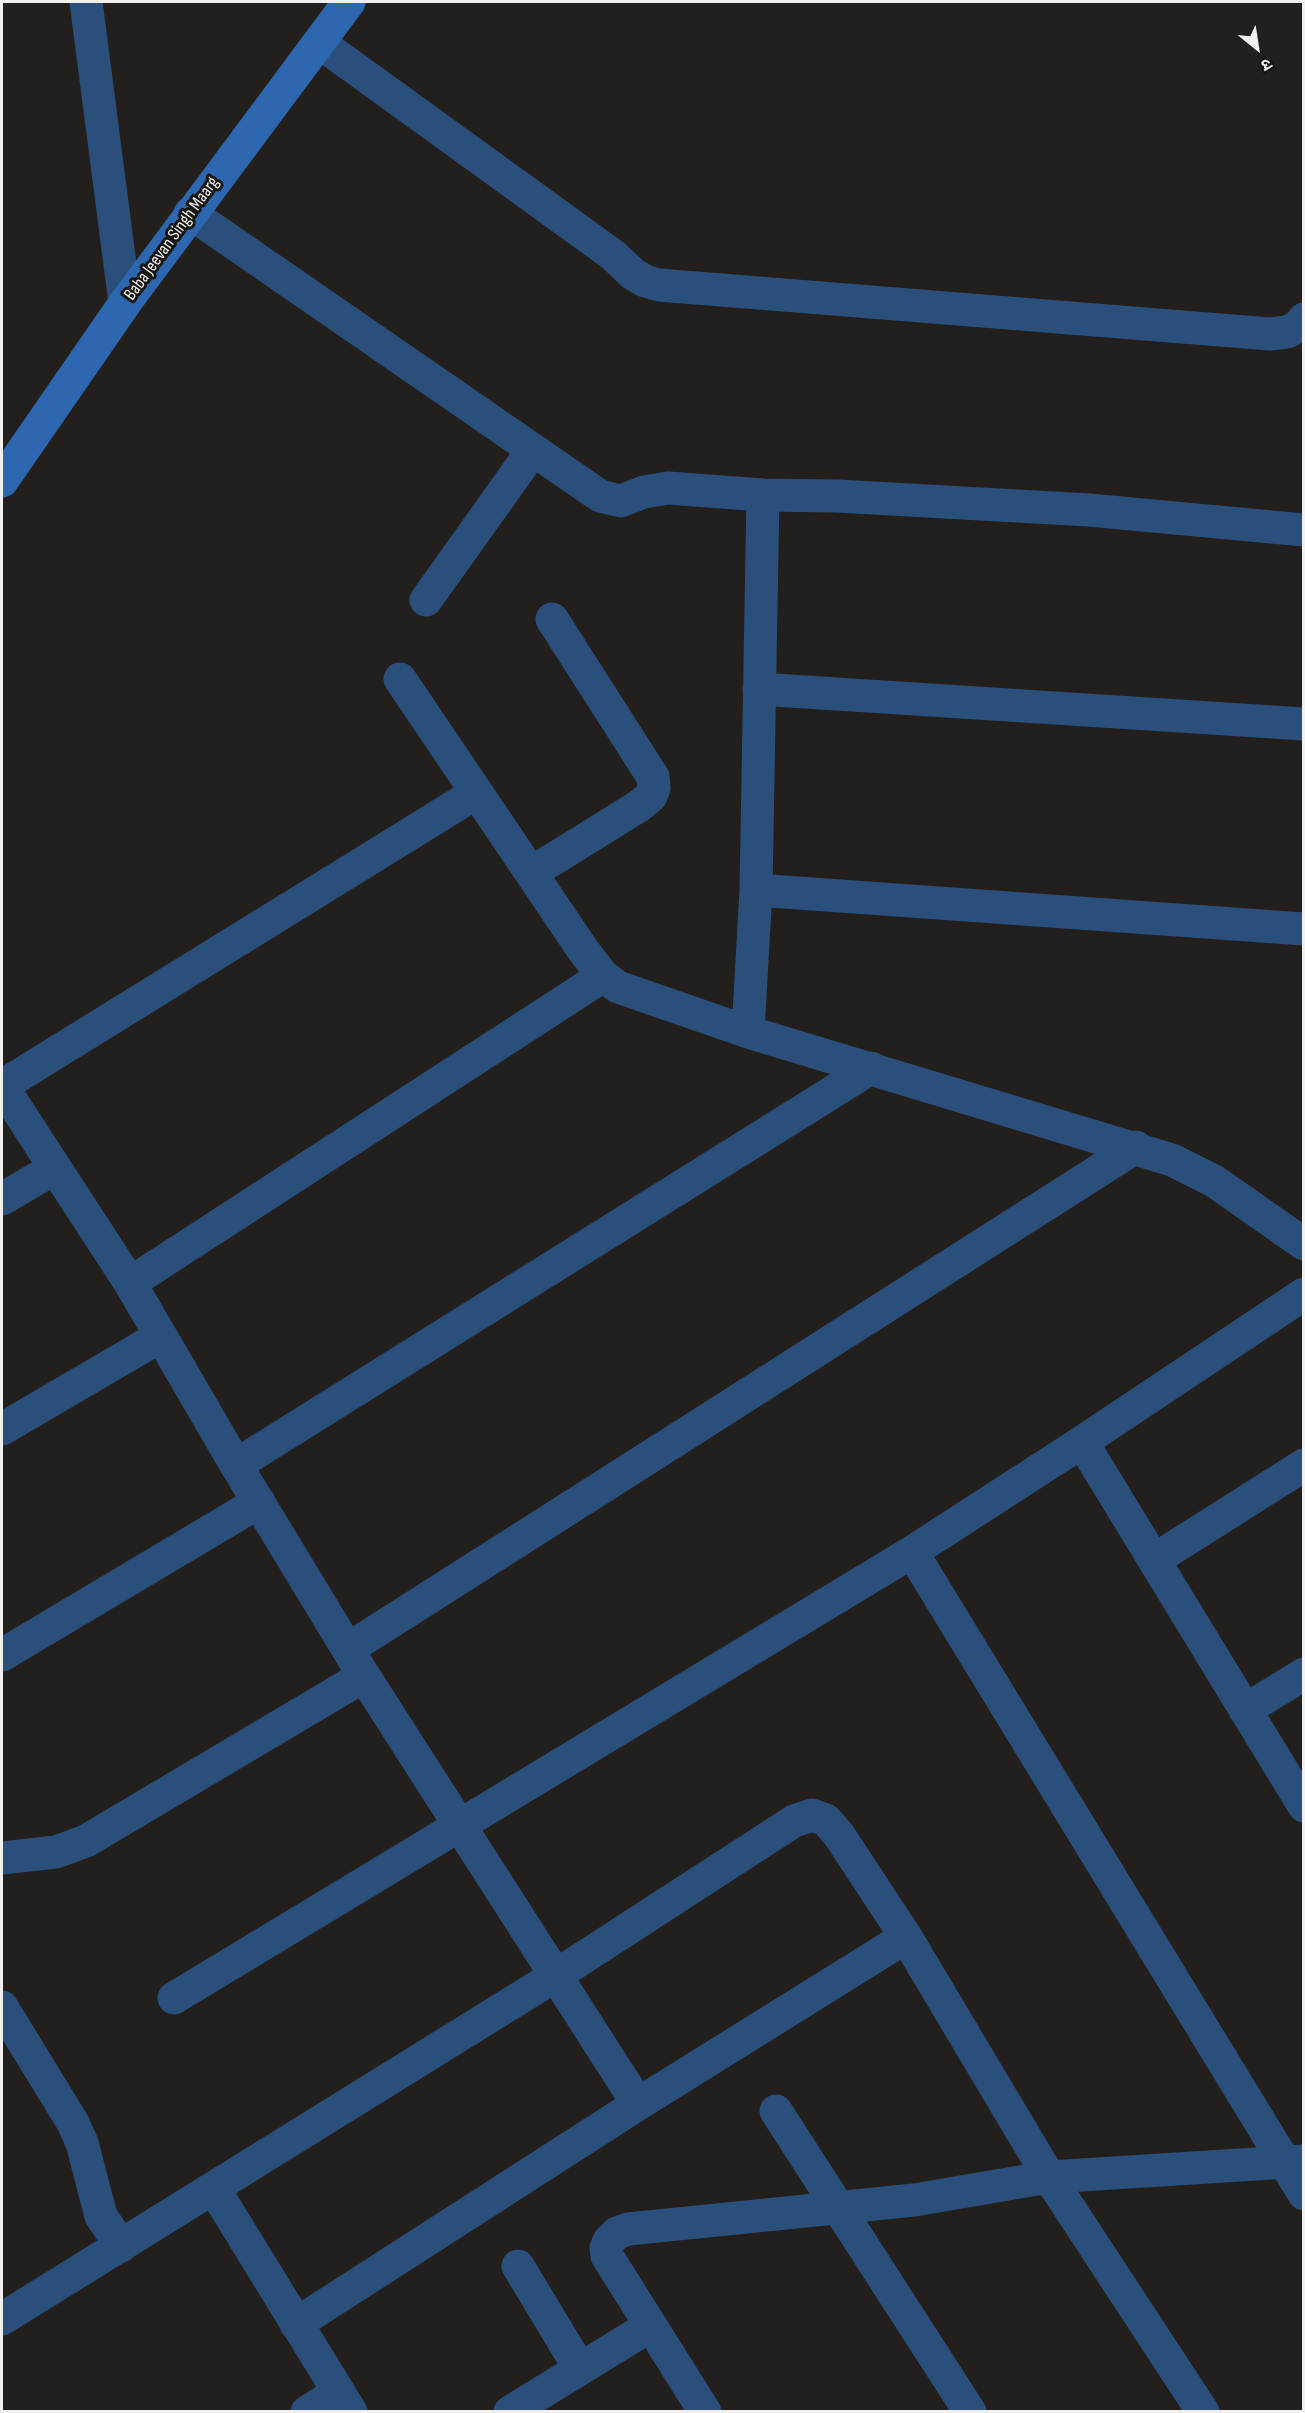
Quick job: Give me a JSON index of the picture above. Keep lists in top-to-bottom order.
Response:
{
  "streets": {
    "street": ["Baba Jeevan Singh Maarg"]
  },
  "north": "bottom right"
}
